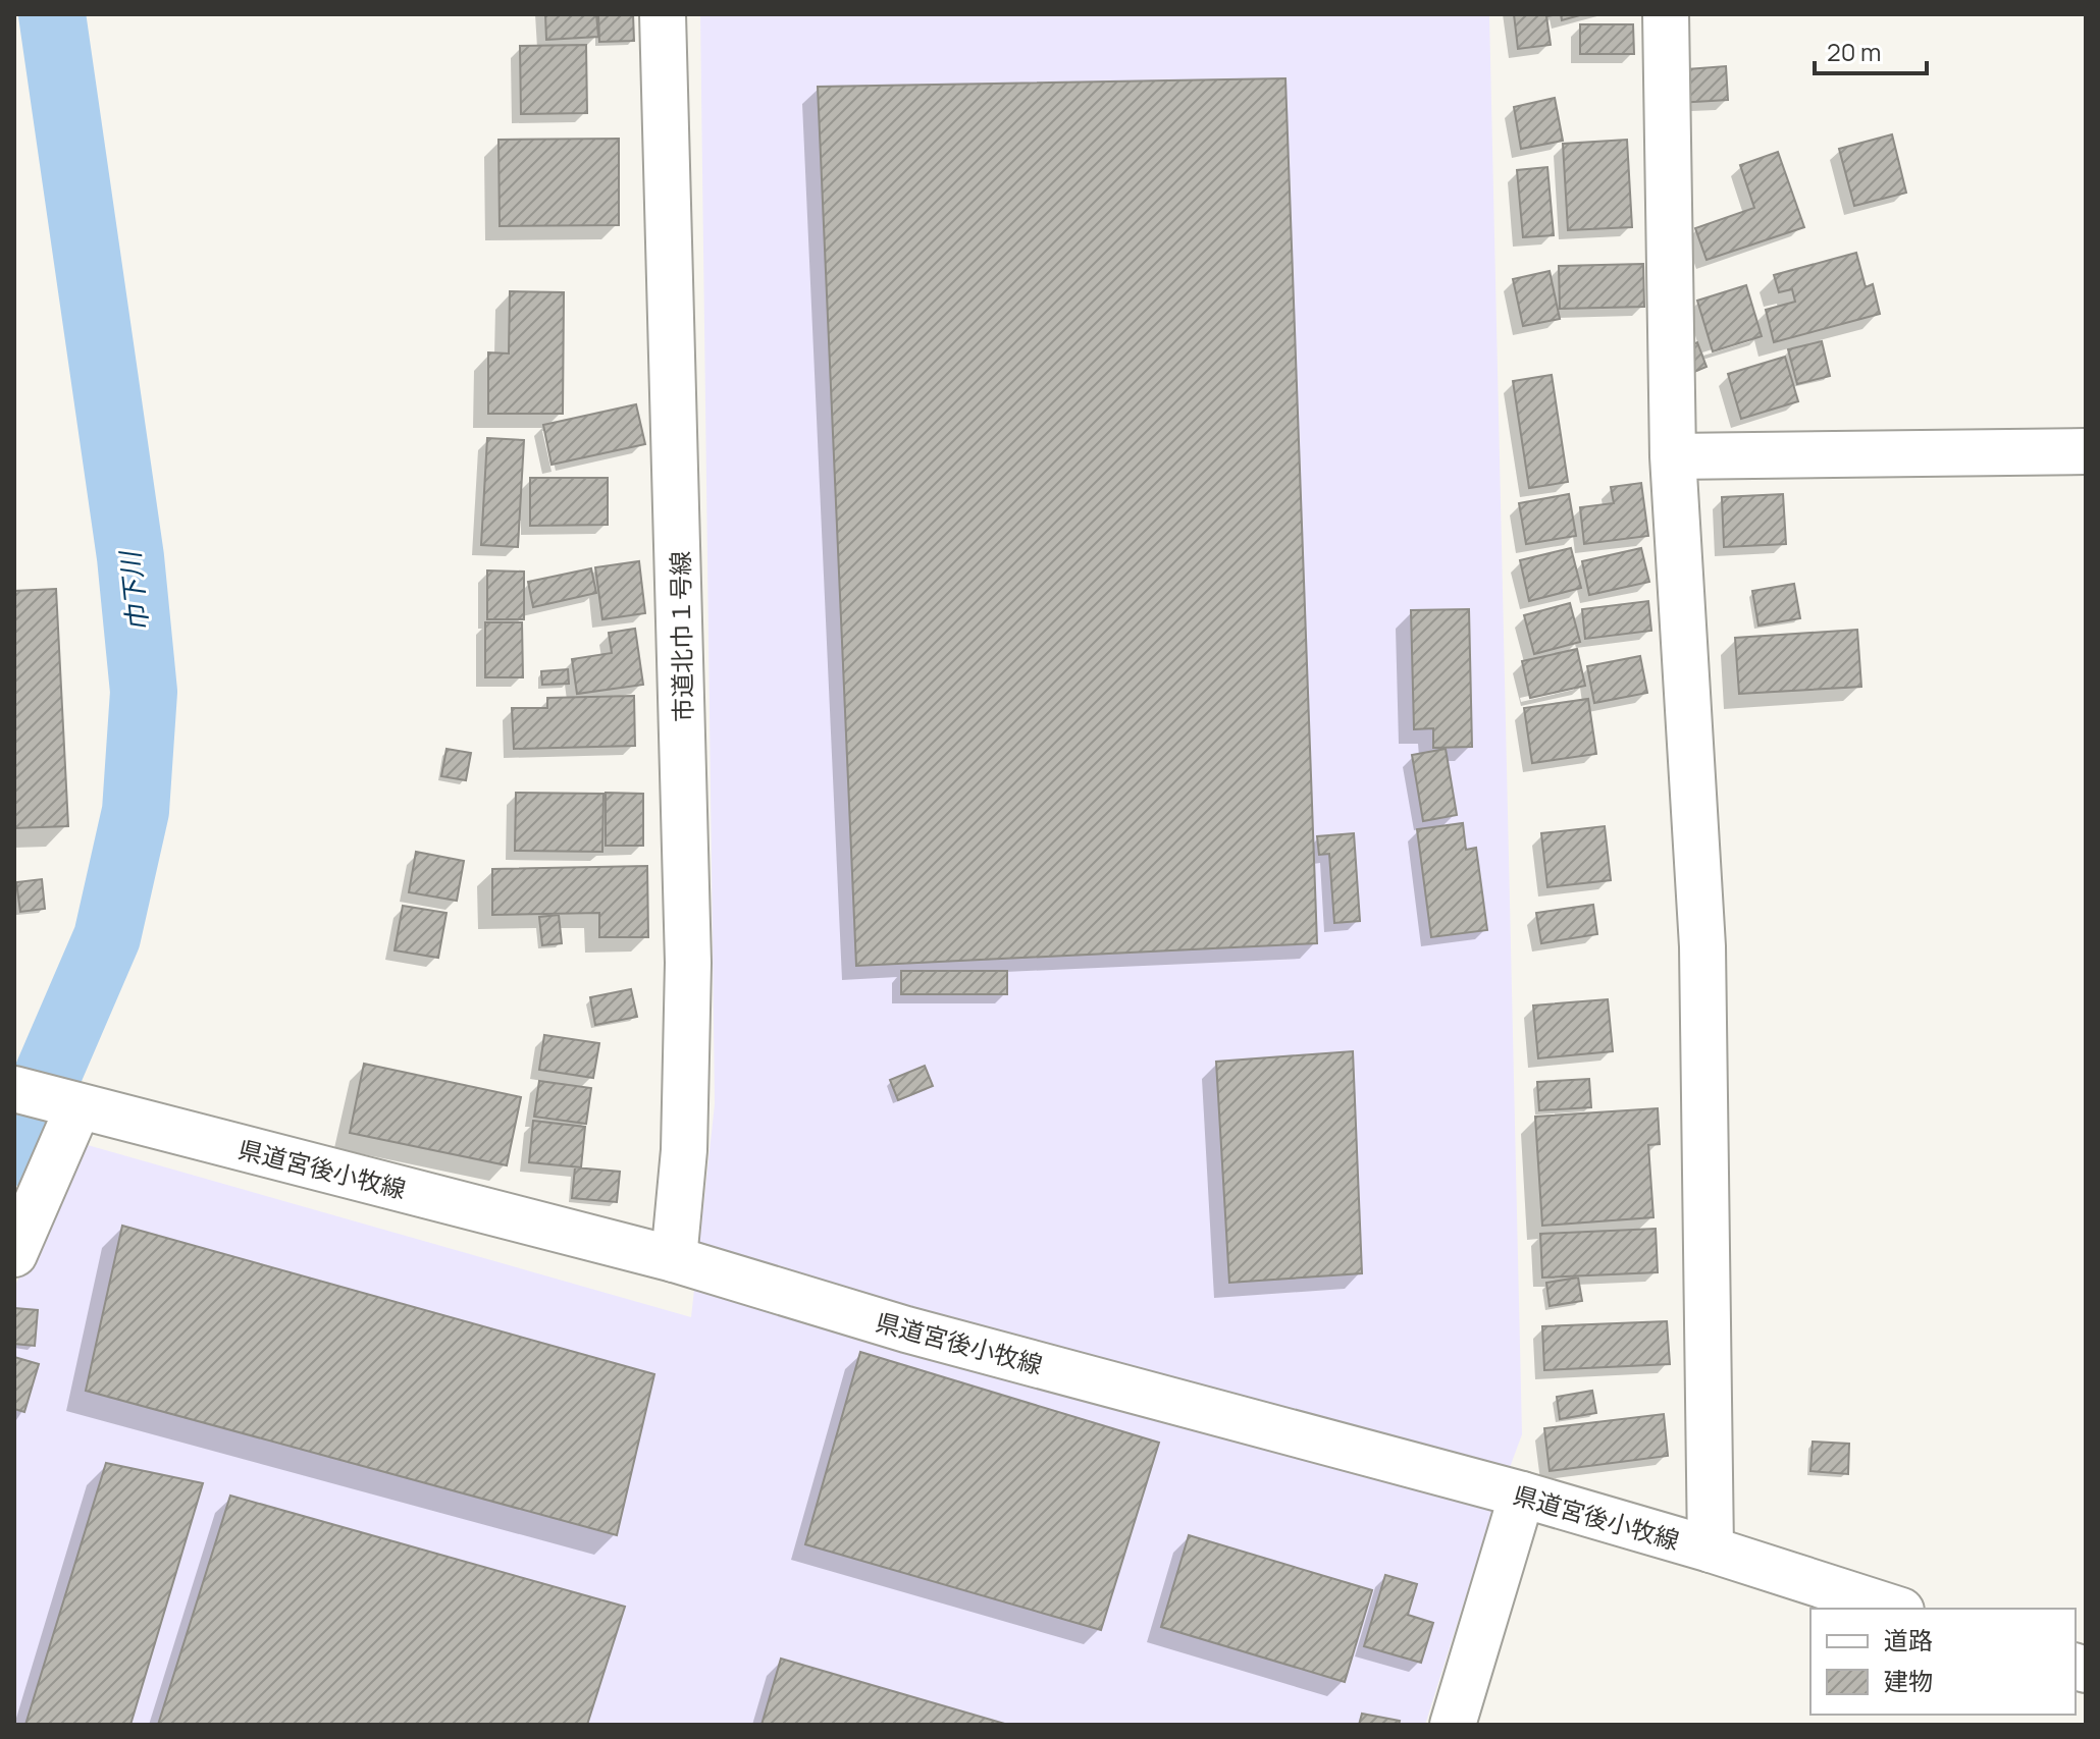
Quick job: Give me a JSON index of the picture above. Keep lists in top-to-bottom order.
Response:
{
  "streets": {
    "street": ["市道北巾１号線", "県道宮後小牧線"]
  },
  "crossings": [
    ["市道北巾１号線", "県道宮後小牧線"]
  ],
  "water": ["巾下川"],
  "legend": ["道路", "建物"],
  "scale_bar": "20 m"
}
